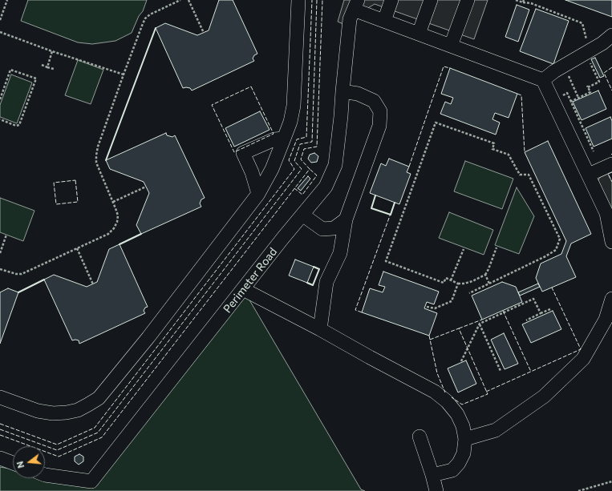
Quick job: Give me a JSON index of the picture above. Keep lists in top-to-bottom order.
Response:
{
  "streets": {
    "street": ["Perimeter Road"]
  },
  "north": "left"
}
